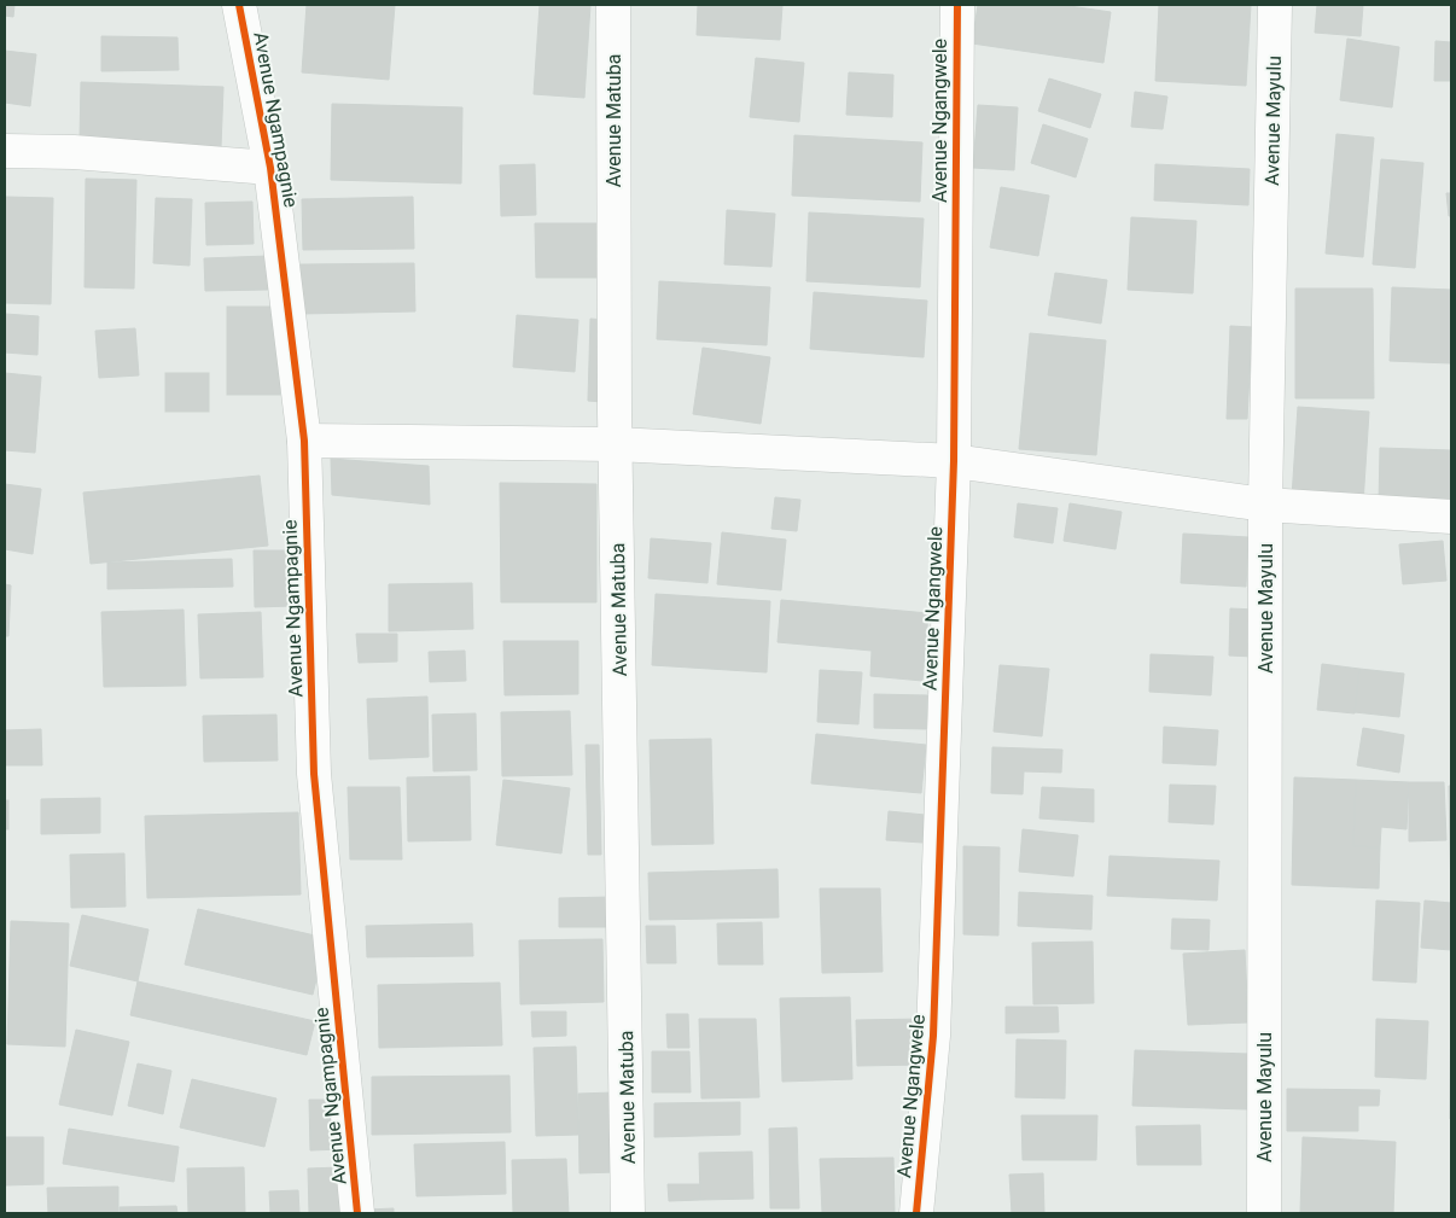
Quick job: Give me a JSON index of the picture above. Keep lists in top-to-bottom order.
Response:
{
  "streets": {
    "street": [
      "Avenue Ngampagnie",
      "Avenue Matuba",
      "Avenue Ngangwele",
      "Avenue Mayulu"
    ]
  }
}
